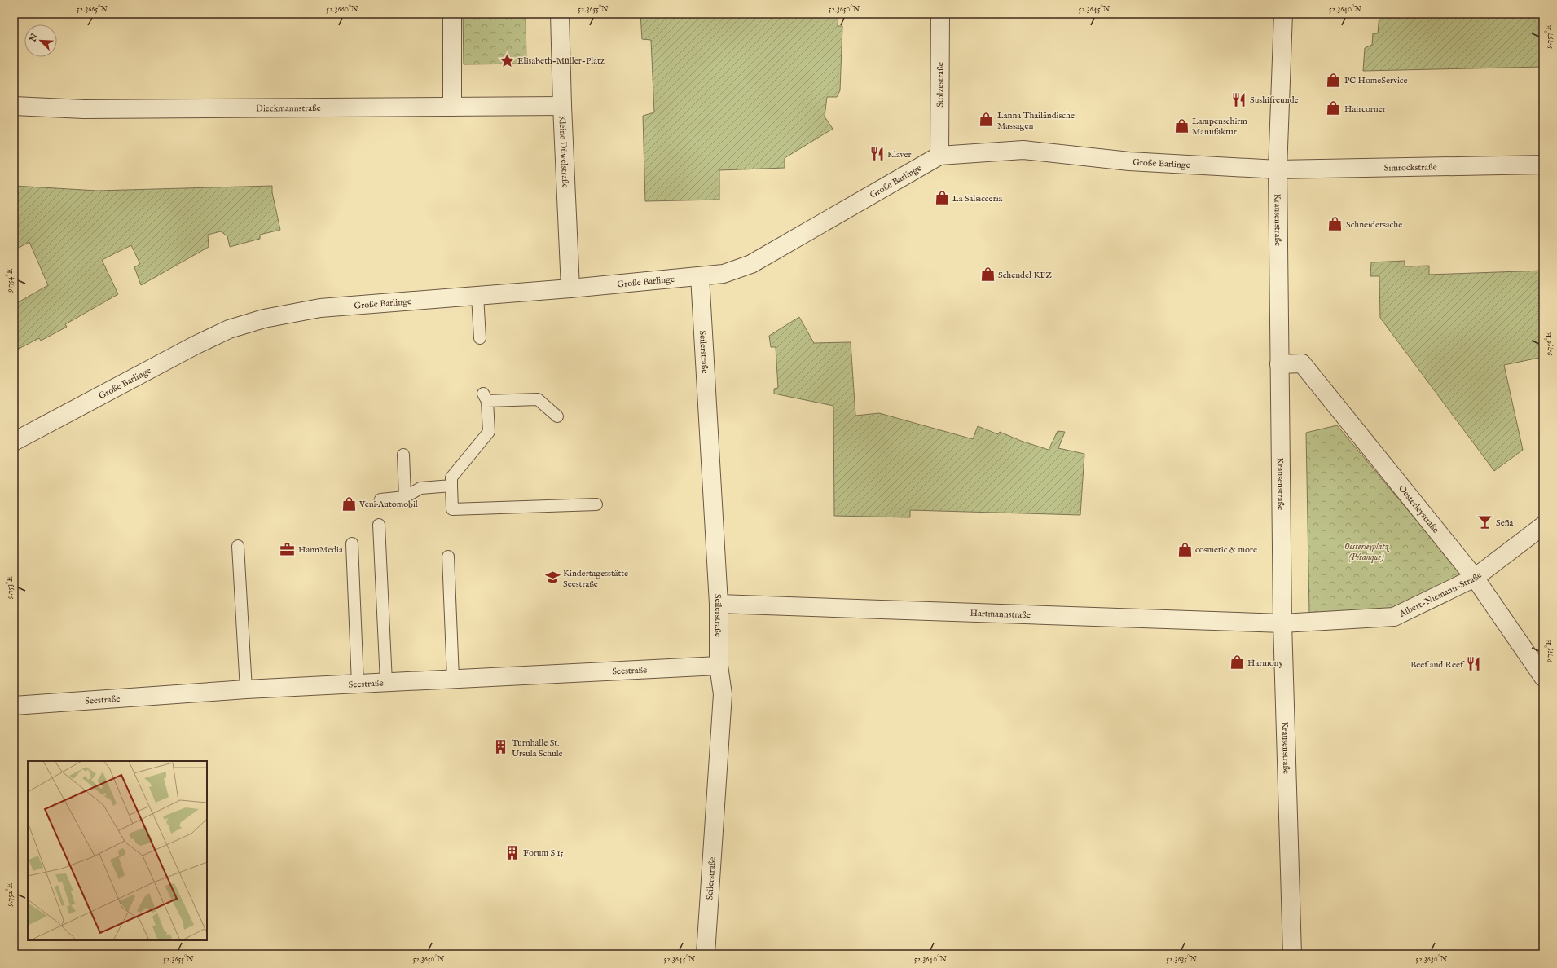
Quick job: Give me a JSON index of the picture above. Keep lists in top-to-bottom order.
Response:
{
  "streets": {
    "street": [
      "Stolzestraße",
      "Dieckmannstraße",
      "Kleine Düwelstraße",
      "Große Barlinge",
      "Simrockstraße",
      "Krausenstraße",
      "Seilerstraße",
      "Oesterleystraße",
      "Albert-Niemann-Straße",
      "Hartmannstraße",
      "Seestraße"
    ]
  },
  "crossings": [
    ["Stolzestraße", "Große Barlinge"],
    ["Dieckmannstraße", "Kleine Düwelstraße"],
    ["Kleine Düwelstraße", "Große Barlinge"],
    ["Große Barlinge", "Simrockstraße"],
    ["Große Barlinge", "Krausenstraße"],
    ["Große Barlinge", "Seilerstraße"],
    ["Simrockstraße", "Krausenstraße"],
    ["Krausenstraße", "Oesterleystraße"],
    ["Krausenstraße", "Albert-Niemann-Straße"],
    ["Krausenstraße", "Hartmannstraße"],
    ["Seilerstraße", "Hartmannstraße"],
    ["Seilerstraße", "Seestraße"],
    ["Oesterleystraße", "Albert-Niemann-Straße"],
    ["Albert-Niemann-Straße", "Hartmannstraße"]
  ],
  "parks": ["Oesterleyplatz (Pétanque)"],
  "places": {
    "place": ["Elisabeth-Müller-Platz"],
    "shop": [
      "PC HomeService",
      "Haircorner",
      "Lanna Thailändische Massagen",
      "Lampenschirm Manufaktur",
      "La Salsicceria",
      "Schneidersache",
      "Schendel KFZ",
      "Veni Automobil",
      "cosmetic & more",
      "Harmony"
    ],
    "restaurant": ["Sushifreunde", "Klaver", "Beef and Reef"],
    "bar": ["Seña"],
    "office": ["HannMedia"],
    "school or university": ["Kindertagesstätte Seestraße"],
    "building": ["Turnhalle St. Ursula Schule", "Forum S 15"]
  },
  "north": "top left",
  "coordinates": [
    "52.3665°N",
    "52.3660°N",
    "52.3655°N",
    "52.3650°N",
    "52.3645°N",
    "52.3640°N",
    "9.757°E",
    "9.754°E",
    "9.756°E",
    "9.753°E",
    "9.755°E",
    "9.752°E",
    "52.3635°N",
    "52.3630°N"
  ]
}
